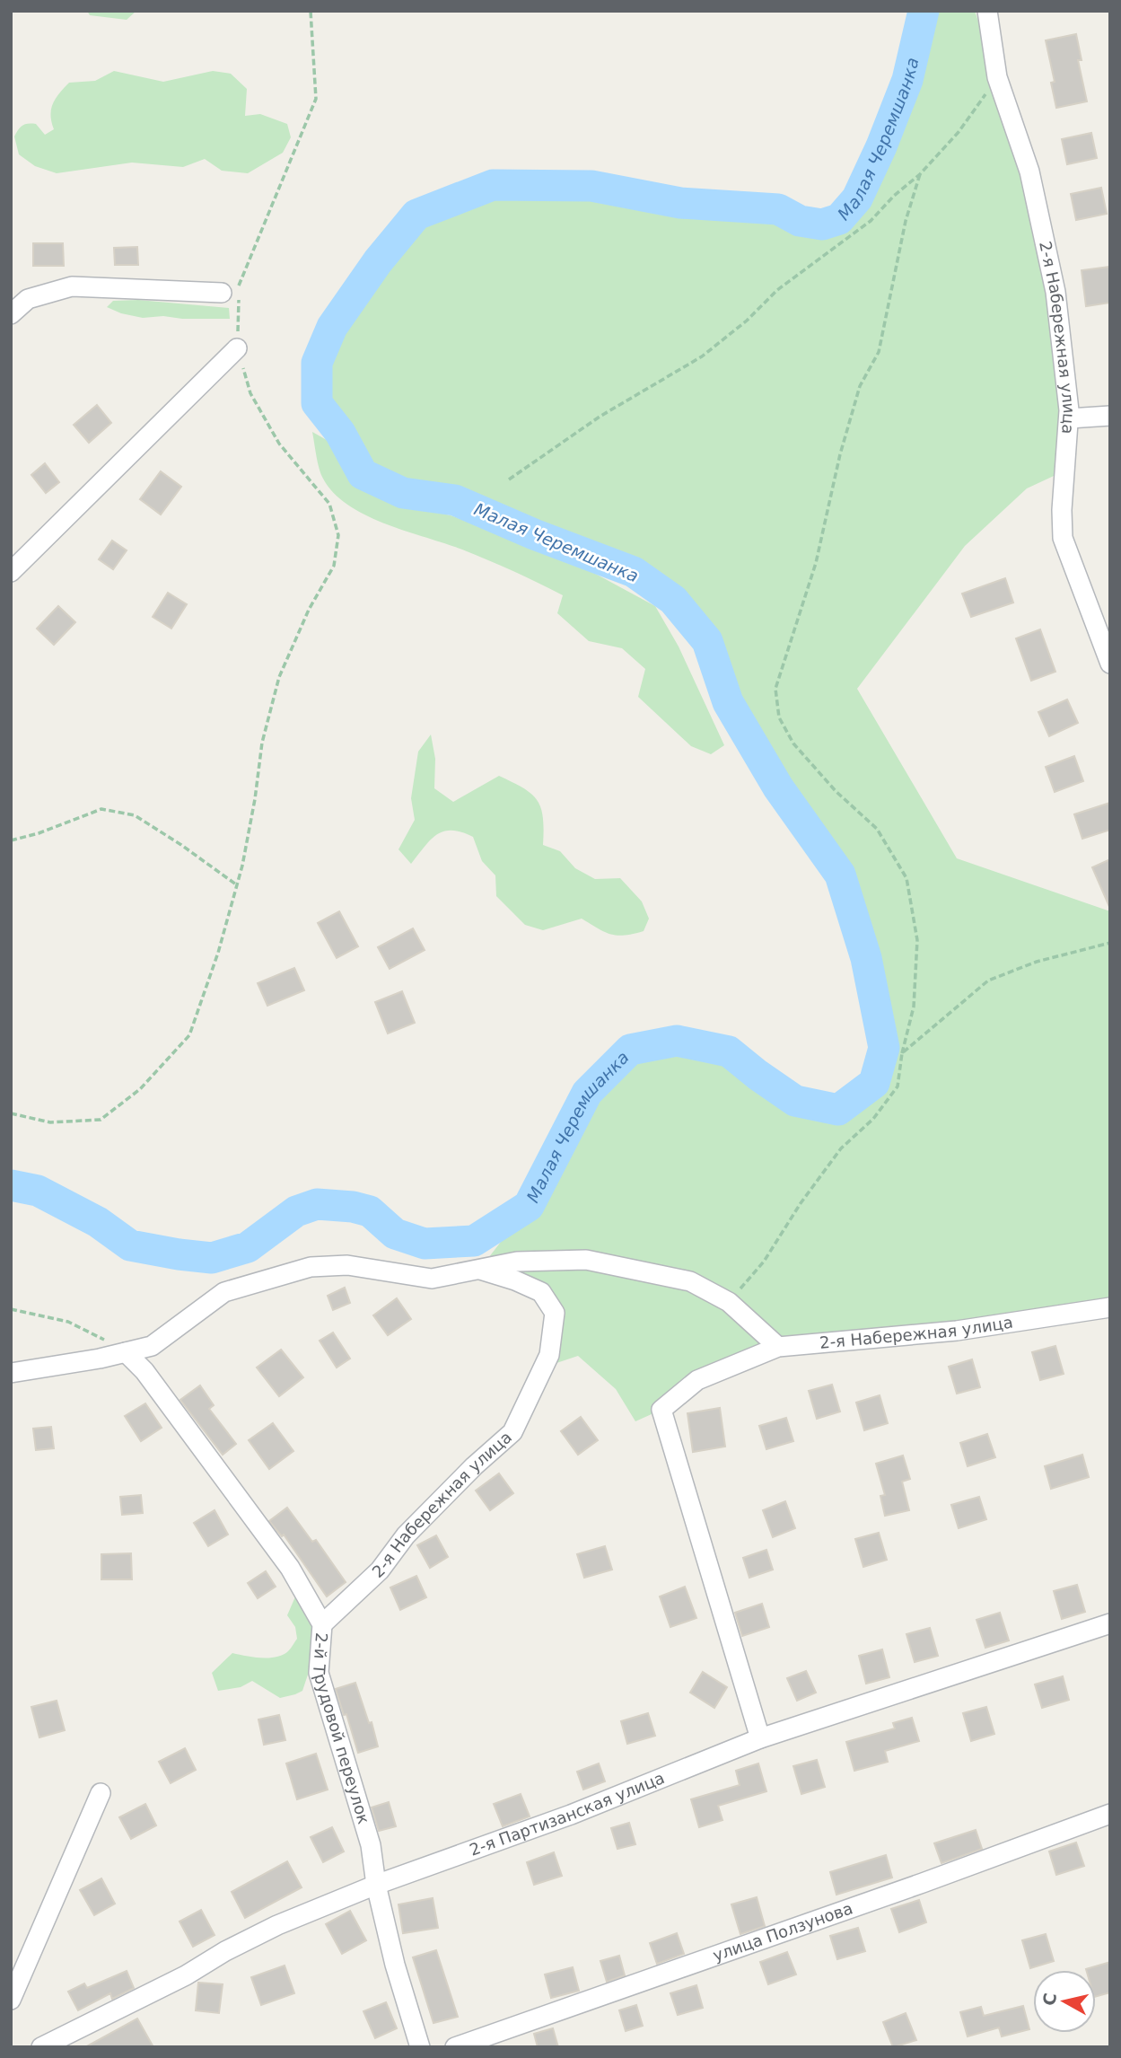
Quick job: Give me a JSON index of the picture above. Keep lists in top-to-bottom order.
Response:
{
  "streets": {
    "street": [
      "2-я Набережная улица",
      "2-й Трудовой переулок",
      "2-я Партизанская улица",
      "улица Ползунова"
    ]
  },
  "crossings": [
    ["2-я Набережная улица", "2-й Трудовой переулок"],
    ["2-я Набережная улица", "2-я Партизанская улица"],
    ["2-й Трудовой переулок", "2-я Партизанская улица"]
  ],
  "water": ["Малая Черемшанка"],
  "north": "left"
}
